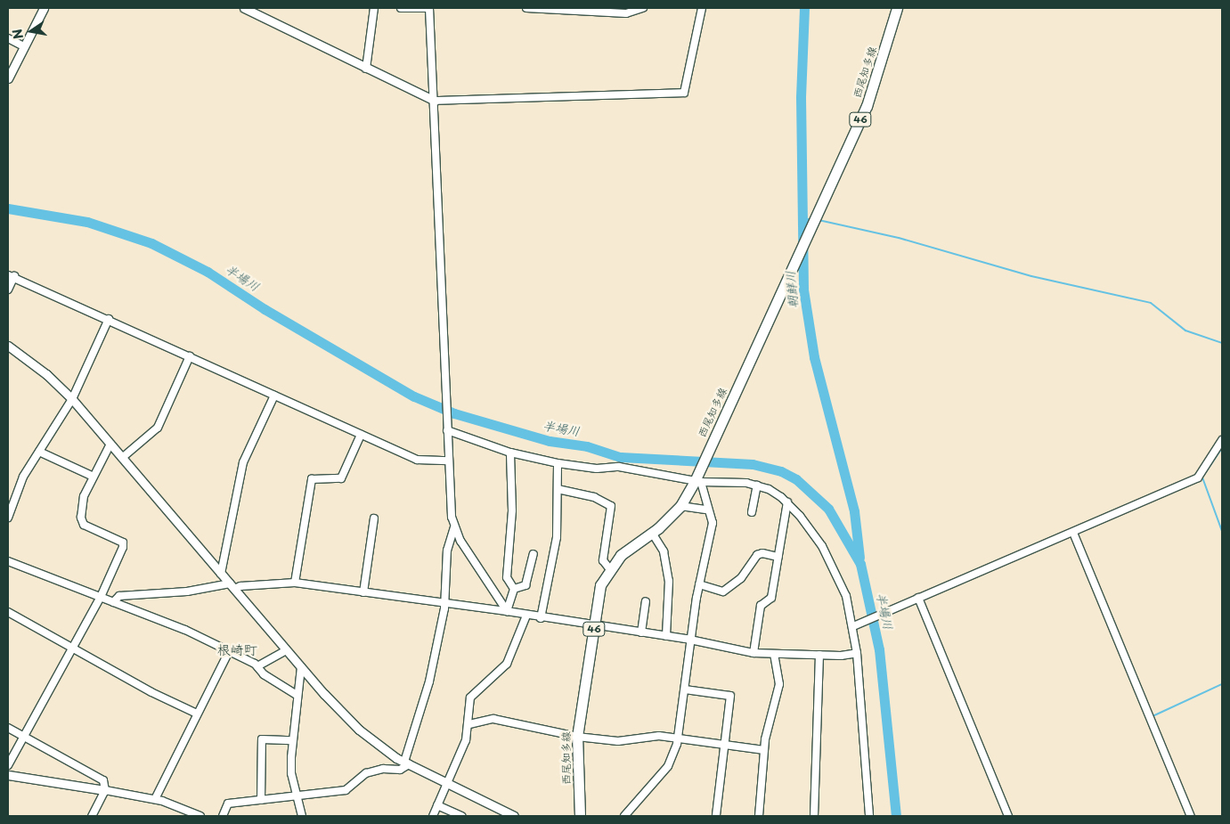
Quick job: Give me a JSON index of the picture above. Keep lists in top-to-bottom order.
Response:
{
  "streets": {
    "main road": ["西尾知多線", "46"]
  },
  "districts": ["根崎町"],
  "water": ["半場川", "朝鮮川"],
  "north": "left"
}
